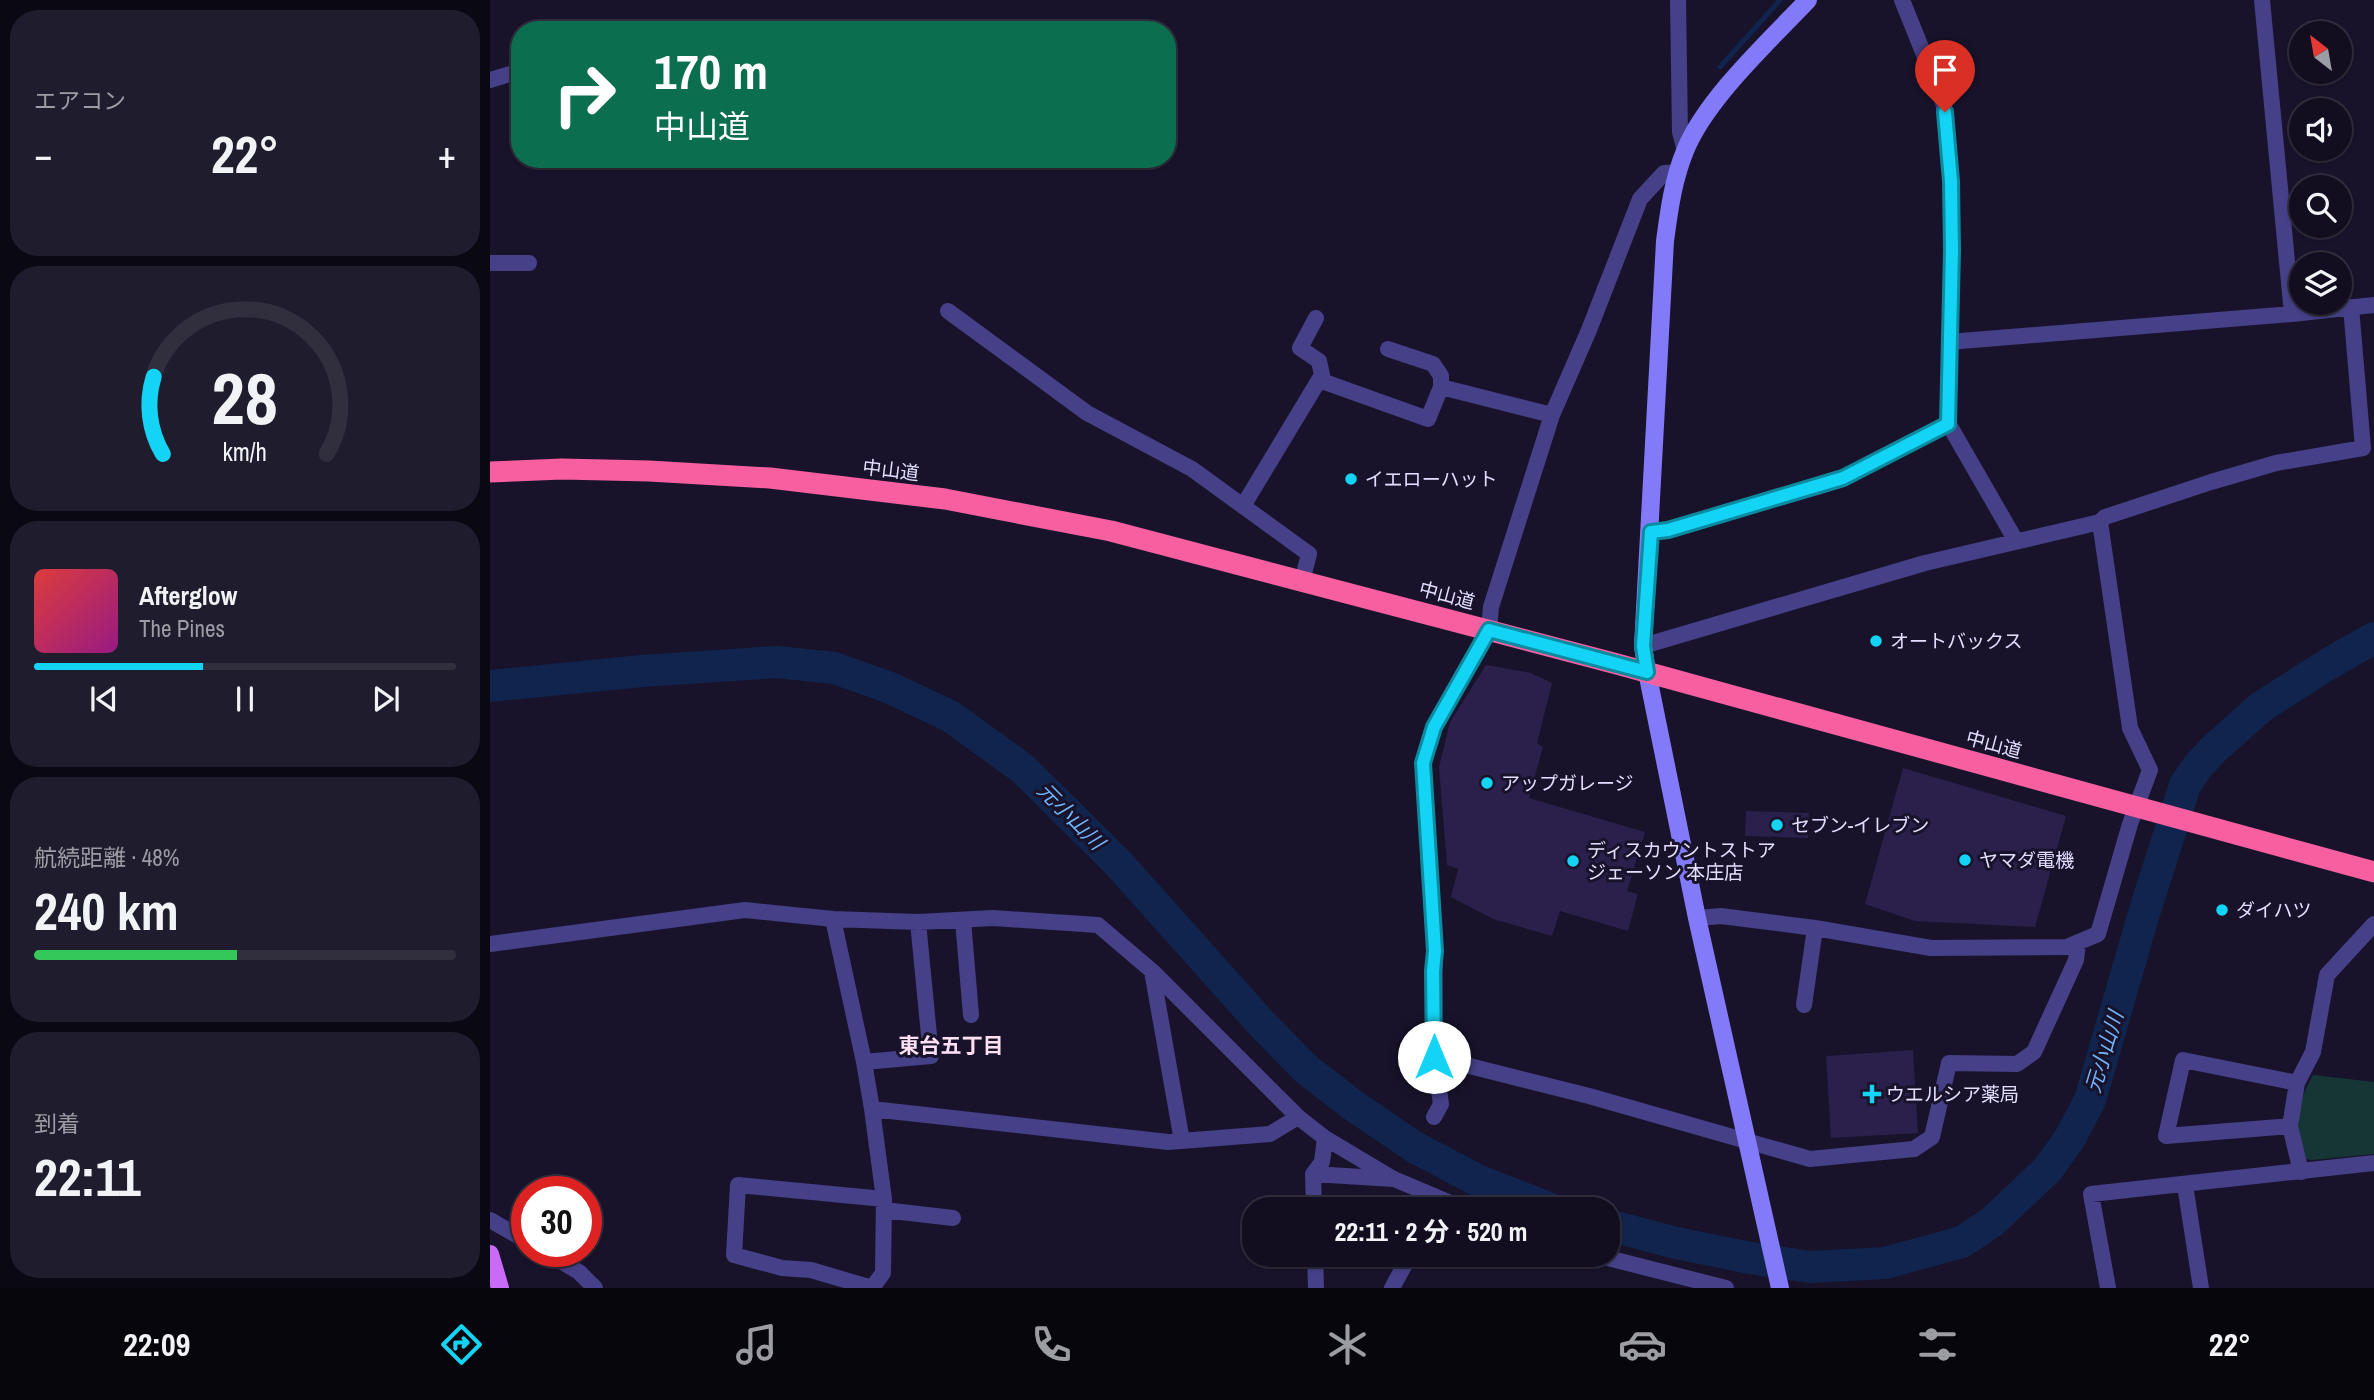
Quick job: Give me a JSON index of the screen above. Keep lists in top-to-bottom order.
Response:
{
  "streets": {
    "highway": ["中山道"]
  },
  "districts": ["東台五丁目"],
  "water": ["元小山川"],
  "places": {
    "other": [
      "イエローハット",
      "オートバックス",
      "アップガレージ",
      "セブン-イレブン",
      "ヤマダ電機",
      "ディスカウントストア ジェーソン 本庄店",
      "ダイハツ"
    ],
    "health": ["ウエルシア薬局"]
  },
  "north": "top left",
  "page": {
    "tile": [
      "エアコン",
      ["航続距離 · 48%", "240 km"],
      ["到着", "22:11"]
    ],
    "turn": ["170 m", "中山道"],
    "heat": ["−", "22°", "+"],
    "song": ["Afterglow", "The Pines"],
    "limit": "30",
    "trip": "22:11 · 2 分 · 520 m",
    "tabs": ["22:09", "22°"],
    "gauge": ["28", "km/h"]
  }
}
